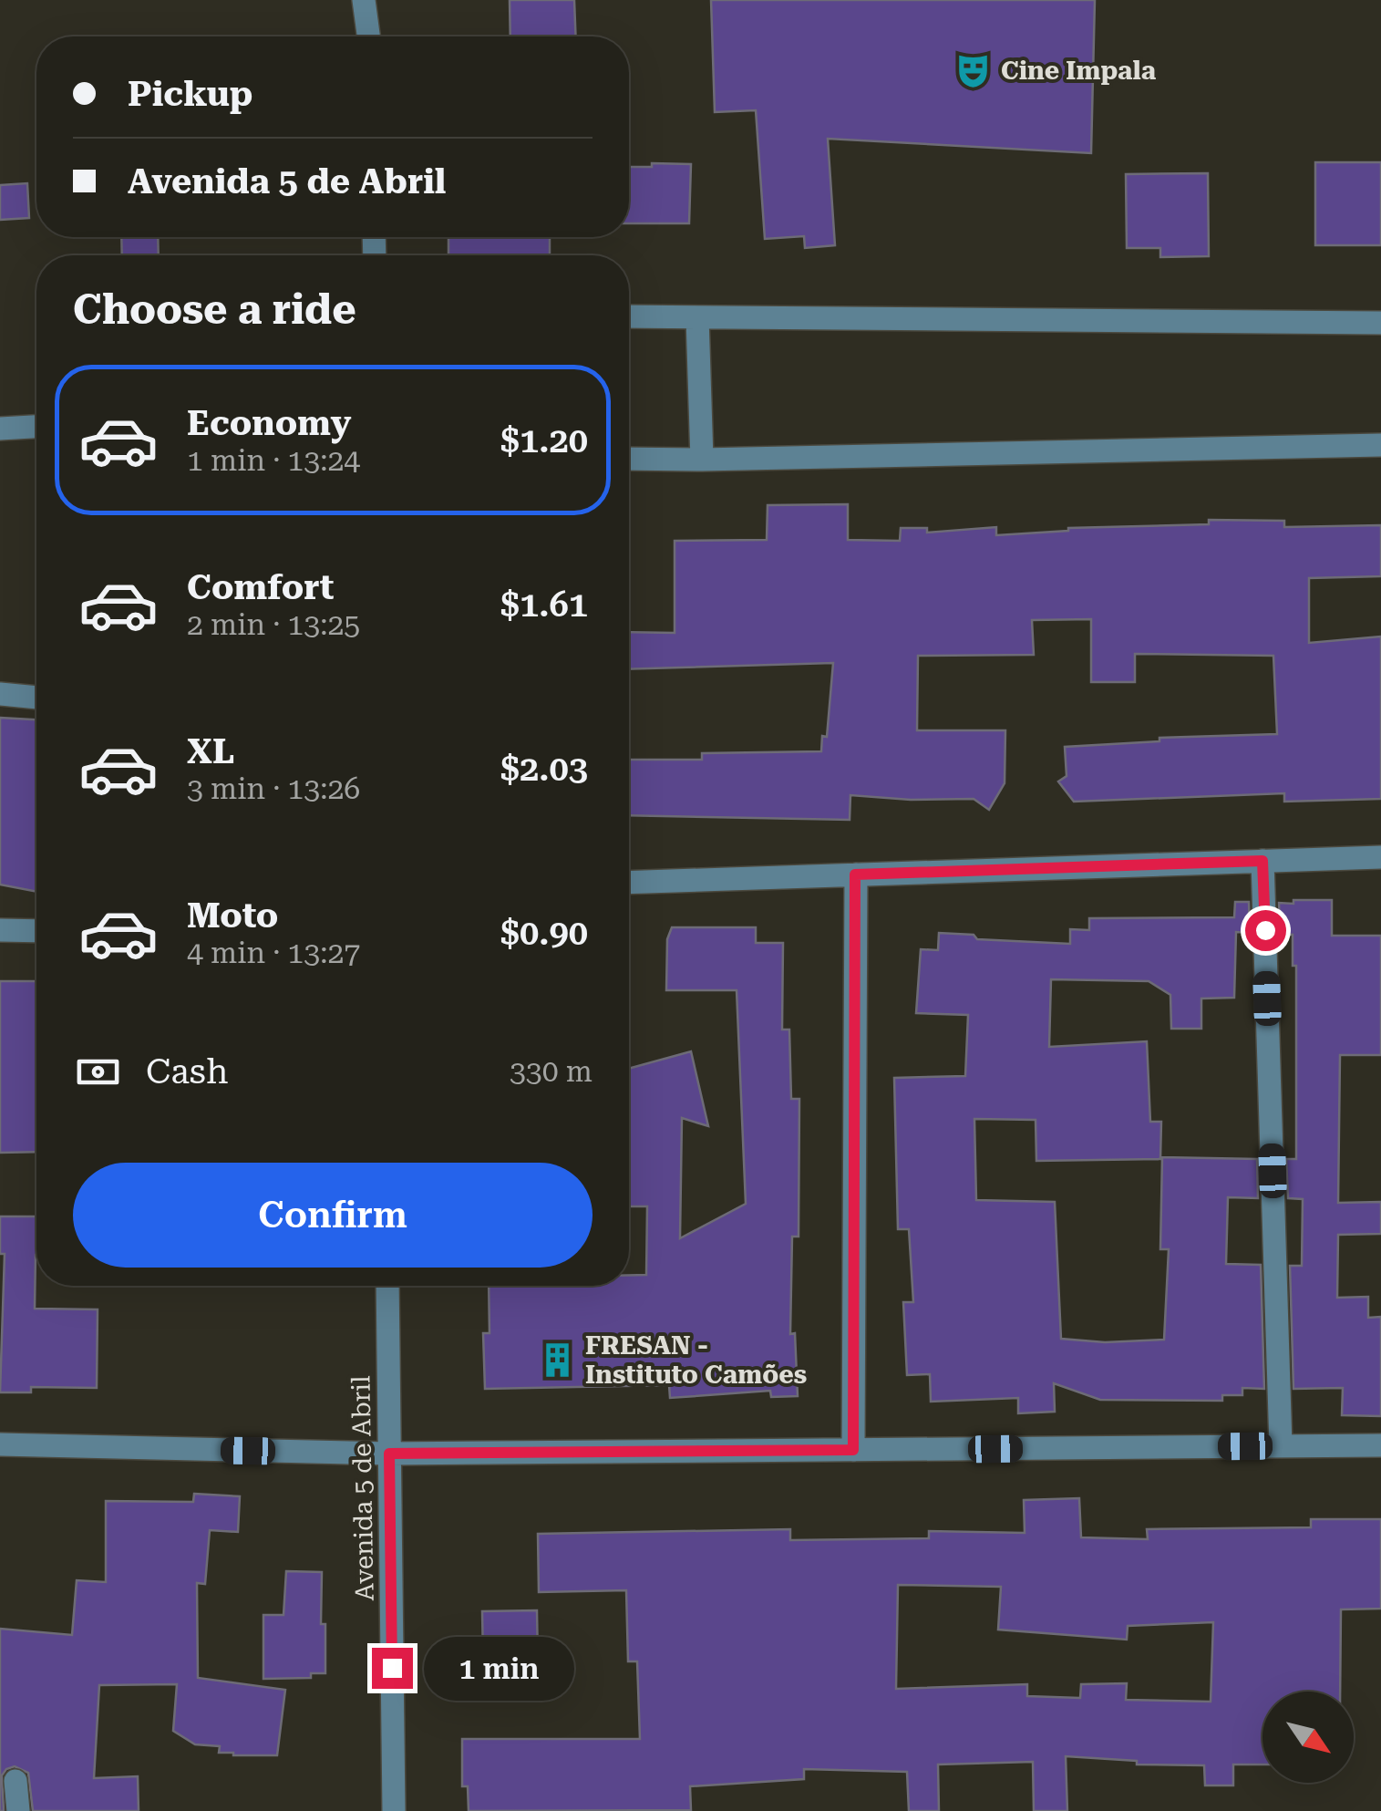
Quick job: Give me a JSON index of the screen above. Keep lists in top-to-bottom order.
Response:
{
  "streets": {
    "street": ["Avenida 5 de Abril"]
  },
  "places": {
    "theatre": ["Cine Impala"],
    "building": ["FRESAN - Instituto Camões"]
  },
  "north": "bottom right",
  "page": {
    "banner": ["Pickup", "Avenida 5 de Abril"],
    "heading": "Choose a ride",
    "list": [
      {
        "name": "Economy",
        "note": "1 min · 13:24",
        "value": "$1.20"
      },
      {
        "name": "Comfort",
        "note": "2 min · 13:25",
        "value": "$1.61"
      },
      {
        "name": "XL",
        "note": "3 min · 13:26",
        "value": "$2.03"
      },
      {
        "name": "Moto",
        "note": "4 min · 13:27",
        "value": "$0.90"
      }
    ],
    "pay": ["Cash", "330 m"],
    "buttons": "Confirm",
    "bubble": "1 min"
  }
}
